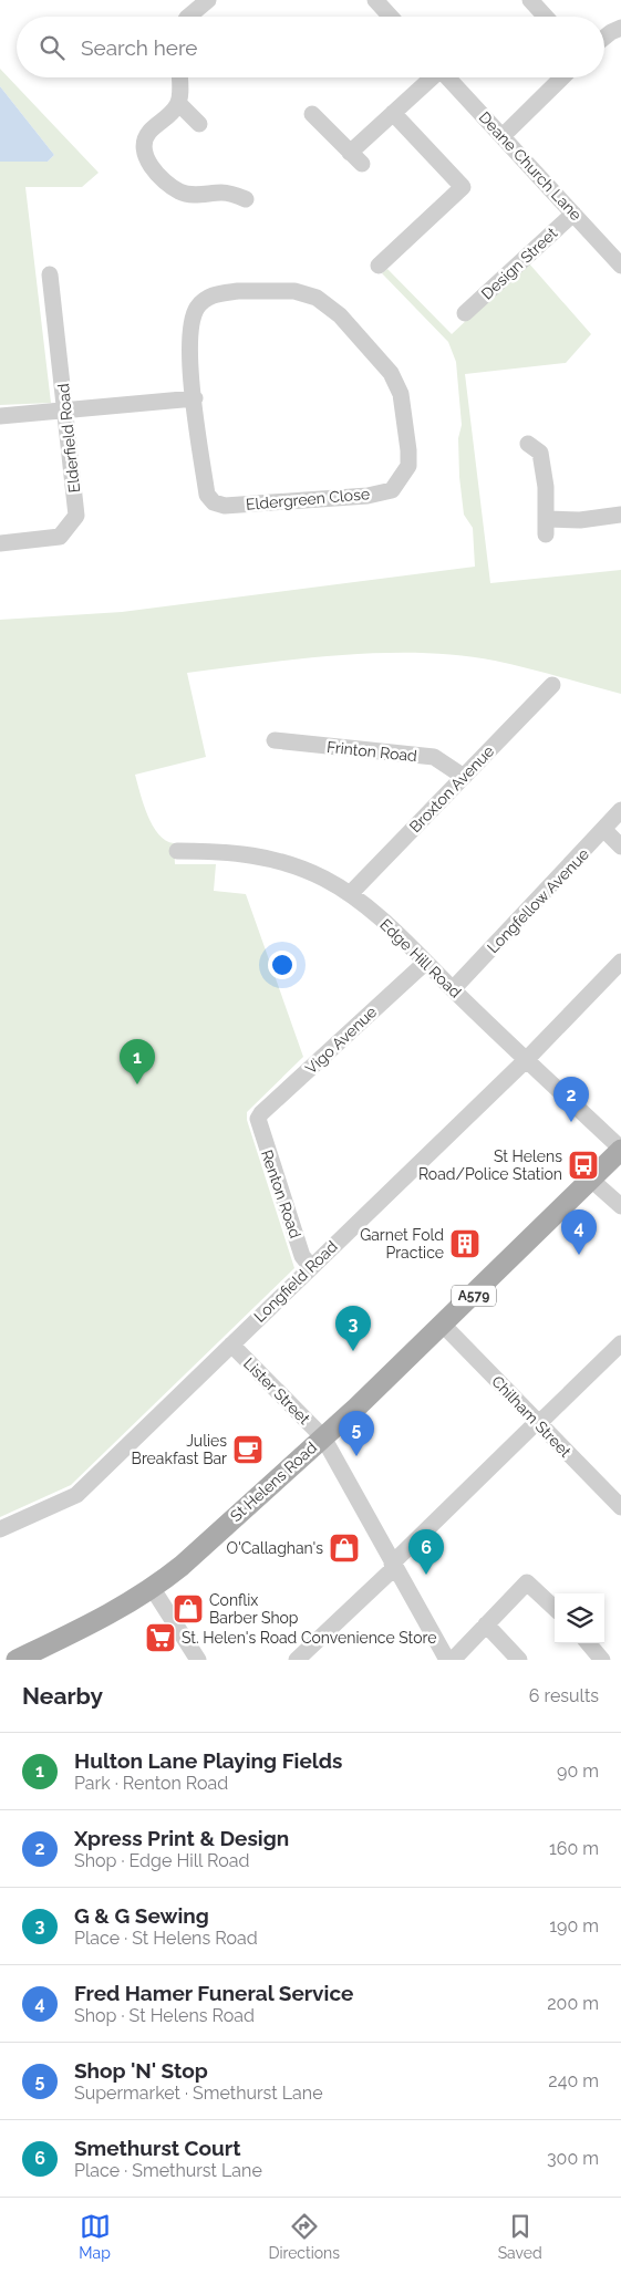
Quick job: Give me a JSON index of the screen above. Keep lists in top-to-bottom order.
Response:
{
  "streets": {
    "main road": ["A579", "St Helens Road"],
    "street": [
      "Deane Church Lane",
      "Design Street",
      "Elderfield Road",
      "Eldergreen Close",
      "Frinton Road",
      "Broxton Avenue",
      "Longfellow Avenue",
      "Edge Hill Road",
      "Vigo Avenue",
      "Renton Road",
      "Longfield Road",
      "Lister Street",
      "Chilham Street"
    ]
  },
  "crossings": [
    ["Deane Church Lane", "Design Street"],
    ["Frinton Road", "Broxton Avenue"],
    ["Broxton Avenue", "Edge Hill Road"],
    ["Longfellow Avenue", "Edge Hill Road"],
    ["Edge Hill Road", "Vigo Avenue"],
    ["Edge Hill Road", "Longfield Road"],
    ["Edge Hill Road", "St Helens Road"],
    ["Vigo Avenue", "Renton Road"],
    ["Renton Road", "Longfield Road"],
    ["Longfield Road", "Lister Street"],
    ["Lister Street", "St Helens Road"],
    ["Chilham Street", "St Helens Road"]
  ],
  "places": {
    "bus stop": ["St Helens Road/Police Station"],
    "building": ["Garnet Fold Practice"],
    "cafe": ["Julies Breakfast Bar"],
    "shop": ["O'Callaghan's", "Conflix Barber Shop"],
    "supermarket": ["St. Helen's Road Convenience Store"]
  },
  "page": {
    "search": "Search here",
    "pins": [
      "1",
      "2",
      "4",
      "3",
      "5",
      "6"
    ],
    "heading": ["Nearby", "6 results"],
    "list": [
      {
        "mark": "1",
        "name": "Hulton Lane Playing Fields",
        "note": "Park · Renton Road",
        "value": "90 m"
      },
      {
        "mark": "2",
        "name": "Xpress Print & Design",
        "note": "Shop · Edge Hill Road",
        "value": "160 m"
      },
      {
        "mark": "3",
        "name": "G & G Sewing",
        "note": "Place · St Helens Road",
        "value": "190 m"
      },
      {
        "mark": "4",
        "name": "Fred Hamer Funeral Service",
        "note": "Shop · St Helens Road",
        "value": "200 m"
      },
      {
        "mark": "5",
        "name": "Shop 'N' Stop",
        "note": "Supermarket · Smethurst Lane",
        "value": "240 m"
      },
      {
        "mark": "6",
        "name": "Smethurst Court",
        "note": "Place · Smethurst Lane",
        "value": "300 m"
      }
    ],
    "nav": ["Map", "Directions", "Saved"]
  }
}
